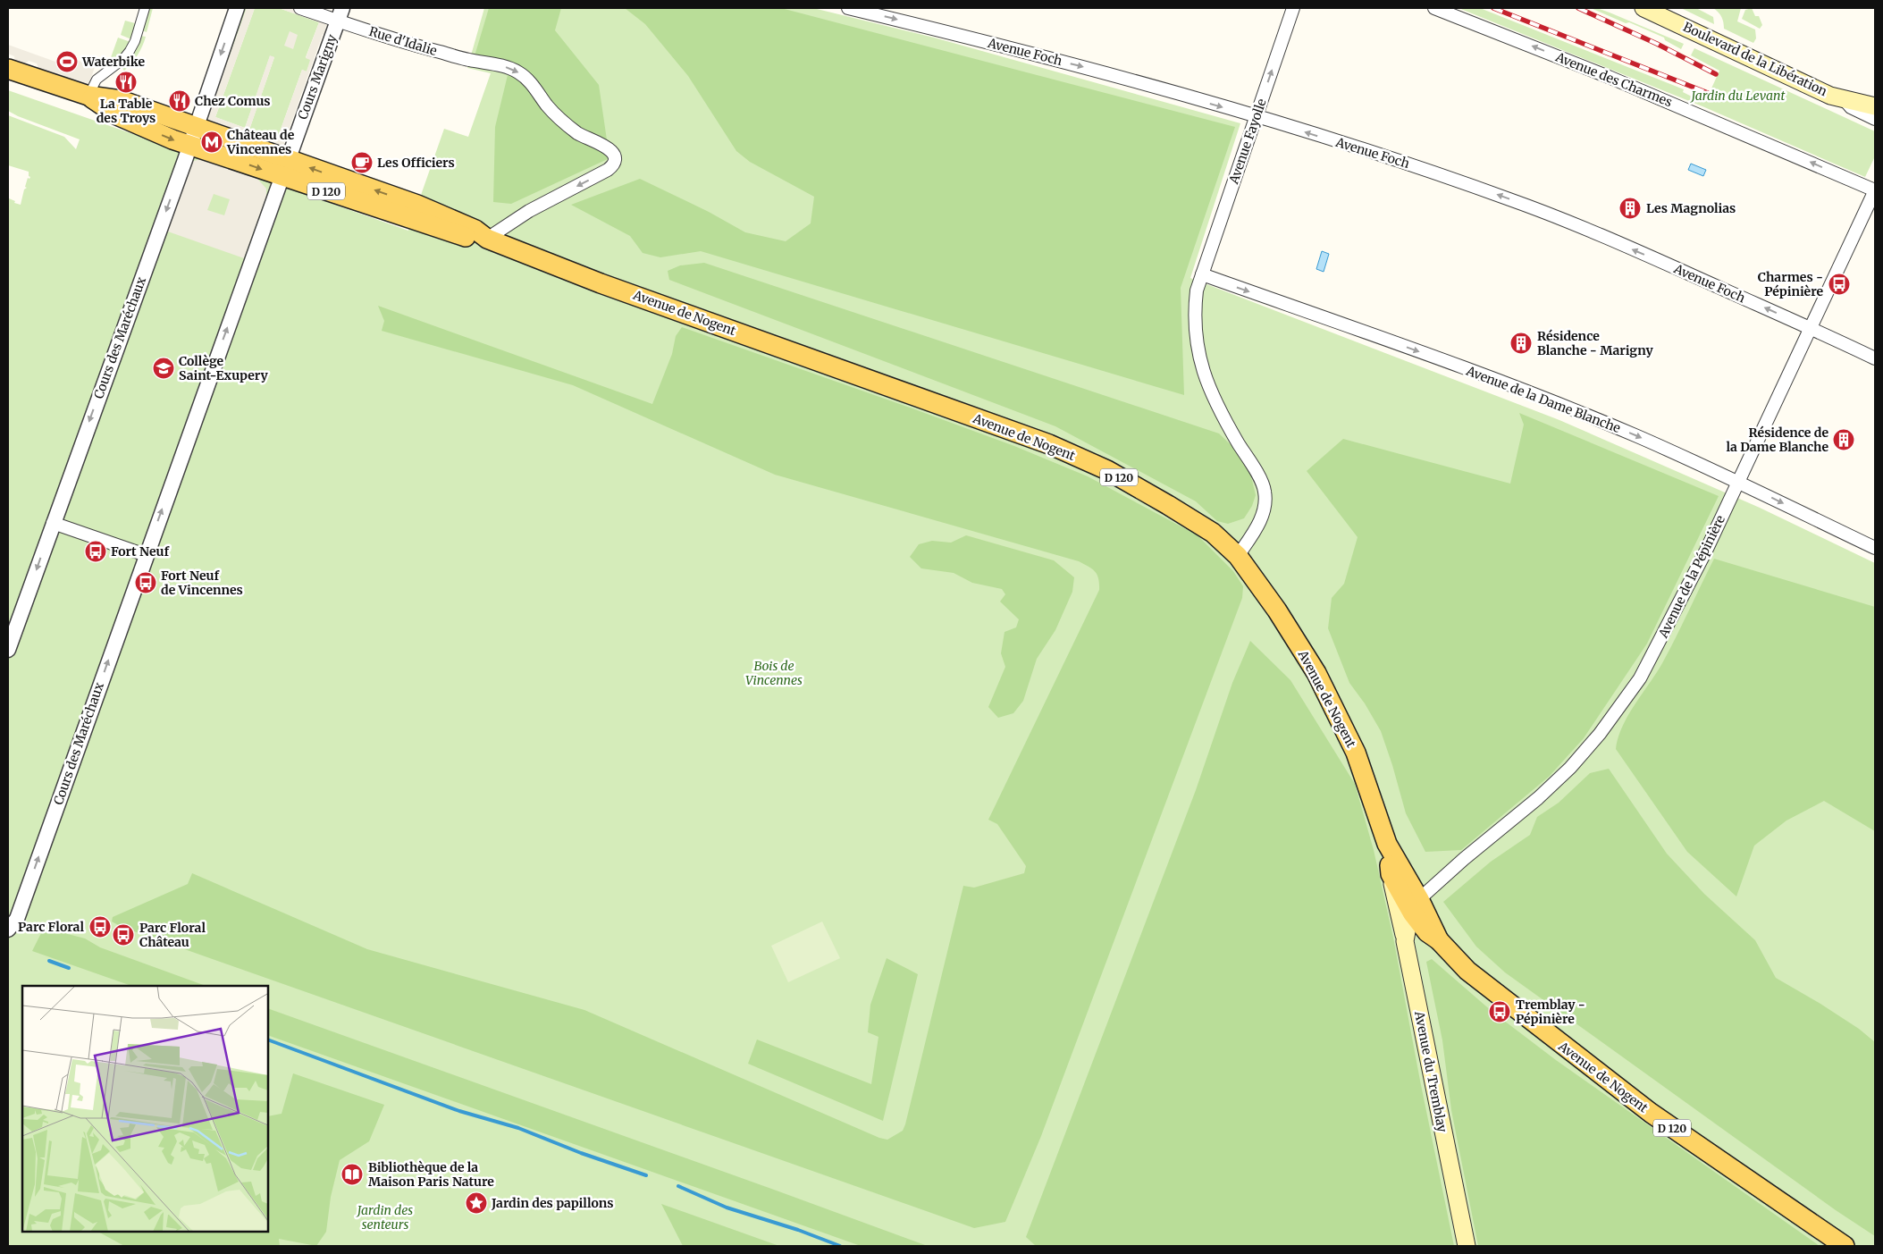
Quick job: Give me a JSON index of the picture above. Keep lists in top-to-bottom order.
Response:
{
  "streets": {
    "main road": [
      "Boulevard de la Libération",
      "D 120",
      "Avenue de Nogent",
      "Avenue du Tremblay"
    ],
    "street": [
      "Rue d'Idalie",
      "Avenue Foch",
      "Cours Marigny",
      "Avenue des Charmes",
      "Avenue Fayolle",
      "Cours des Maréchaux",
      "Avenue de la Dame Blanche",
      "Avenue de la Pépinière"
    ]
  },
  "crossings": [
    ["Rue d'Idalie", "Cours Marigny"],
    ["Rue d'Idalie", "Avenue de Nogent"],
    ["Avenue Foch", "Avenue Fayolle"],
    ["Avenue Foch", "Avenue de la Pépinière"],
    ["Cours Marigny", "D 120"],
    ["Cours Marigny", "Avenue de Nogent"],
    ["Cours Marigny", "Cours des Maréchaux"],
    ["Avenue des Charmes", "Avenue de la Pépinière"],
    ["Avenue Fayolle", "Avenue de Nogent"],
    ["Avenue Fayolle", "Avenue de la Dame Blanche"],
    ["D 120", "Avenue de Nogent"],
    ["D 120", "Cours des Maréchaux"],
    ["Avenue de Nogent", "Cours des Maréchaux"],
    ["Avenue de Nogent", "Avenue de la Pépinière"],
    ["Avenue de Nogent", "Avenue du Tremblay"],
    ["Avenue de la Dame Blanche", "Avenue de la Pépinière"],
    ["Avenue de la Pépinière", "Avenue du Tremblay"]
  ],
  "one_way": ["Avenue des Charmes", "Avenue de la Dame Blanche"],
  "parks": ["Jardin du Levant", "Bois de Vincennes", "Jardin des senteurs"],
  "places": {
    "sports": ["Waterbike"],
    "restaurant": ["La Table des Troys", "Chez Comus"],
    "metro station": ["Château de Vincennes"],
    "cafe": ["Les Officiers"],
    "building": ["Les Magnolias", "Résidence Blanche - Marigny", "Résidence de la Dame Blanche"],
    "bus stop": [
      "Charmes - Pépinière",
      "Fort Neuf",
      "Fort Neuf de Vincennes",
      "Parc Floral",
      "Parc Floral Château",
      "Tremblay - Pépinière"
    ],
    "school or university": ["Collège Saint-Exupery"],
    "library": ["Bibliothèque de la Maison Paris Nature"],
    "place": ["Jardin des papillons"]
  }
}
